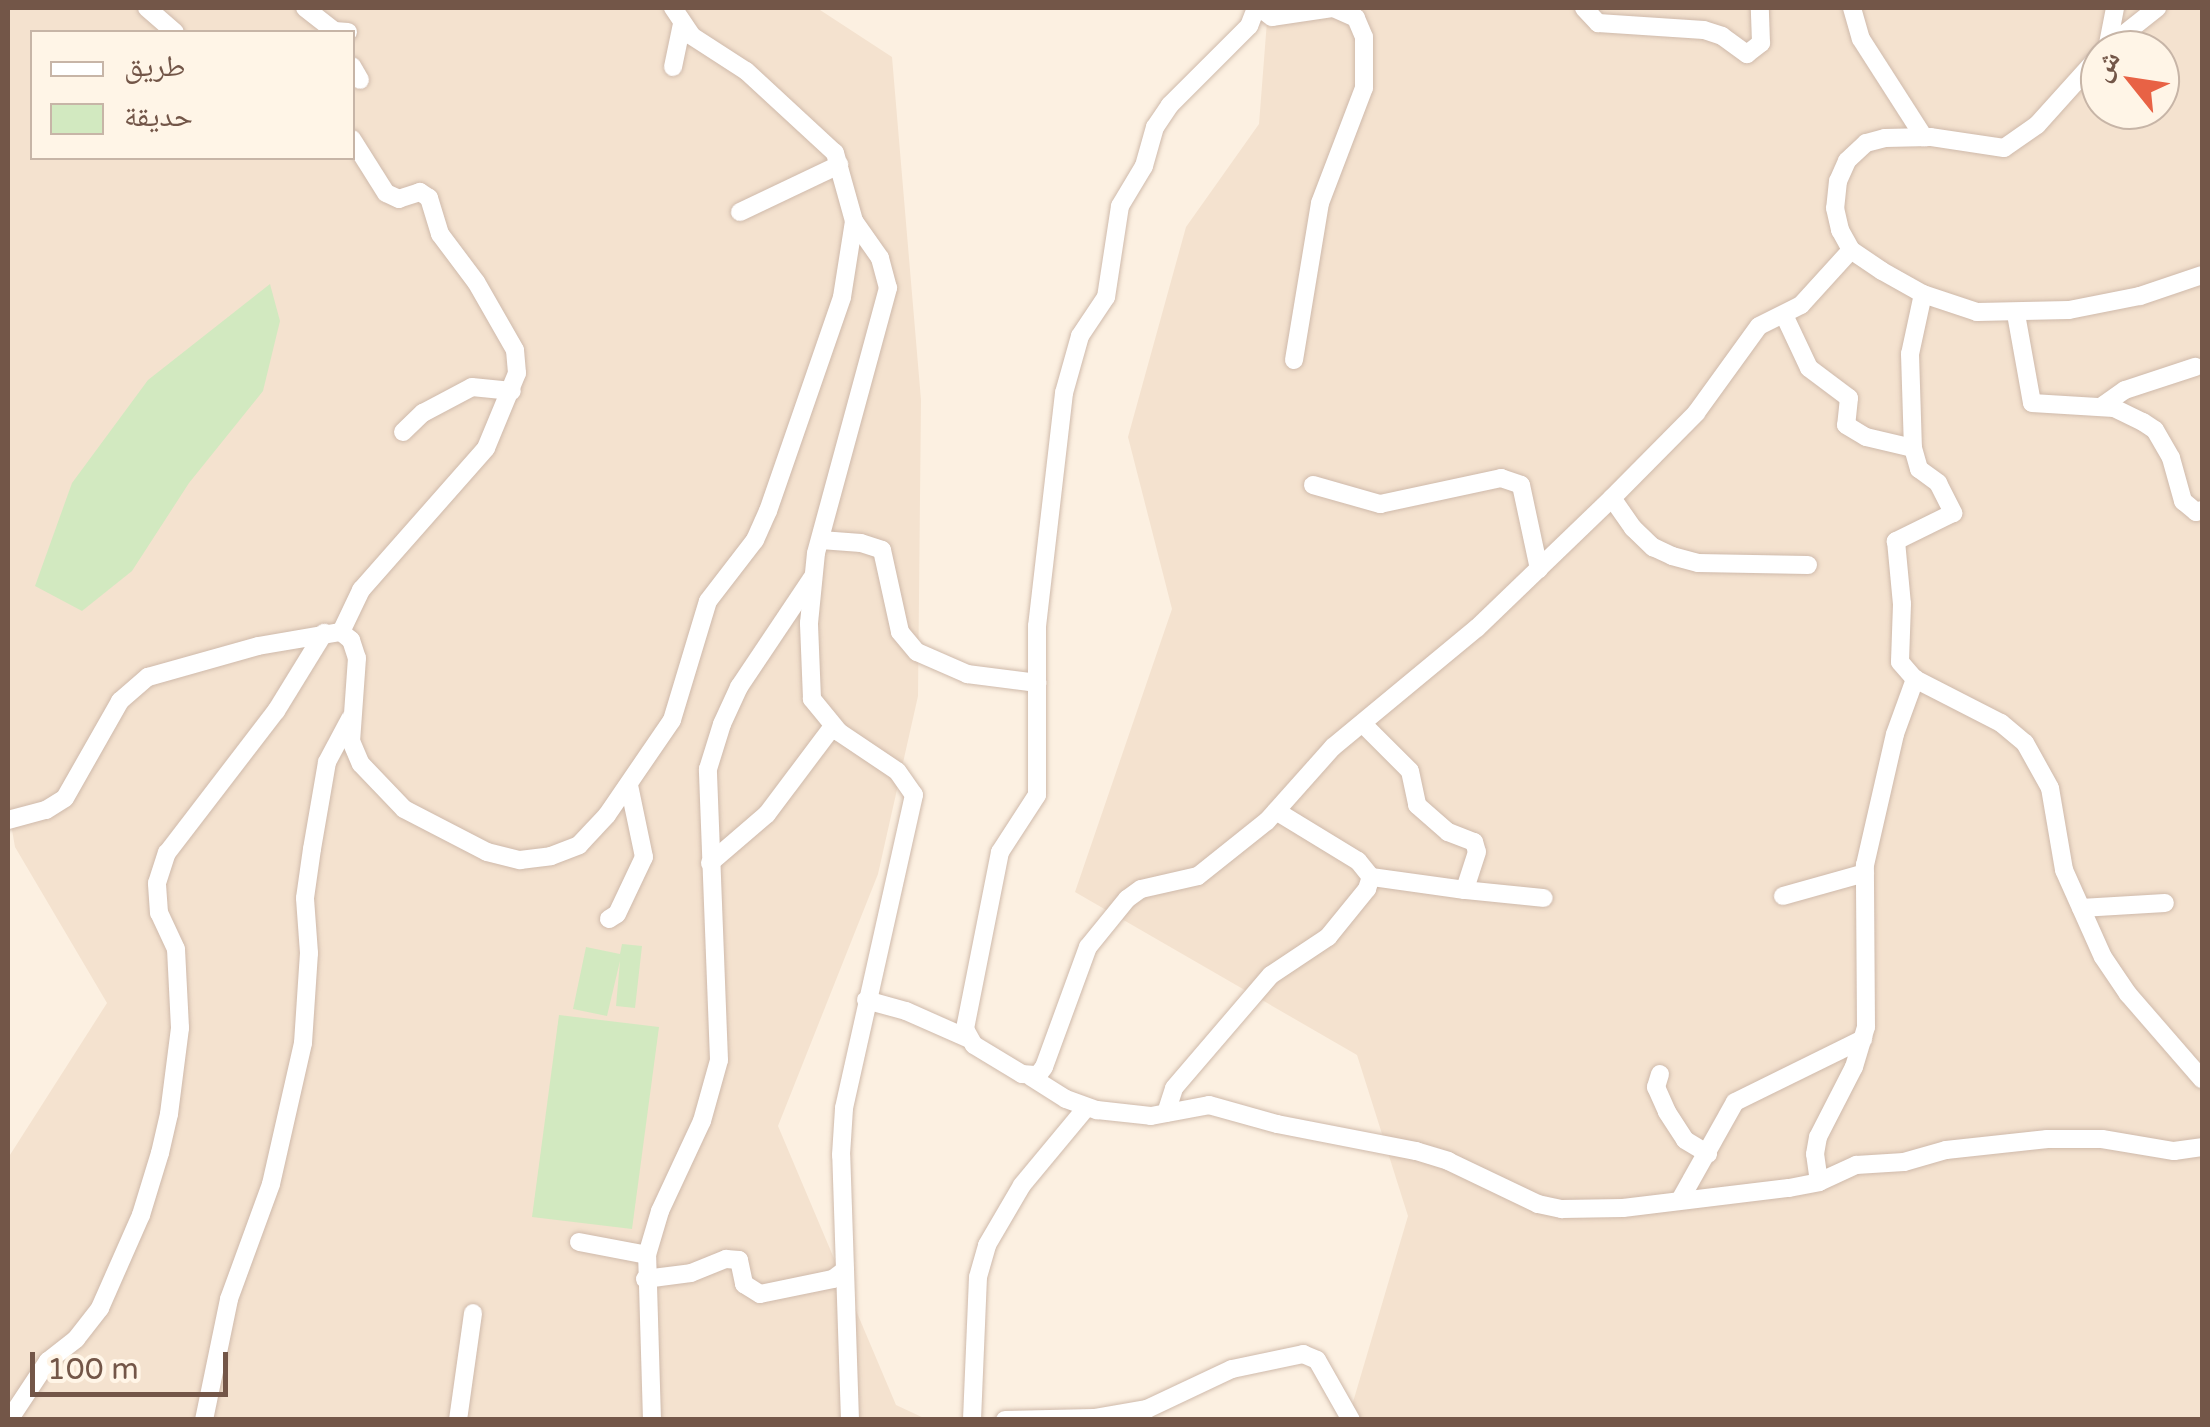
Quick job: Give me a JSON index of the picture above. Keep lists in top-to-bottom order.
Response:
{
  "legend": ["طريق", "حديقة"],
  "scale_bar": "100 m",
  "north": "top left"
}
